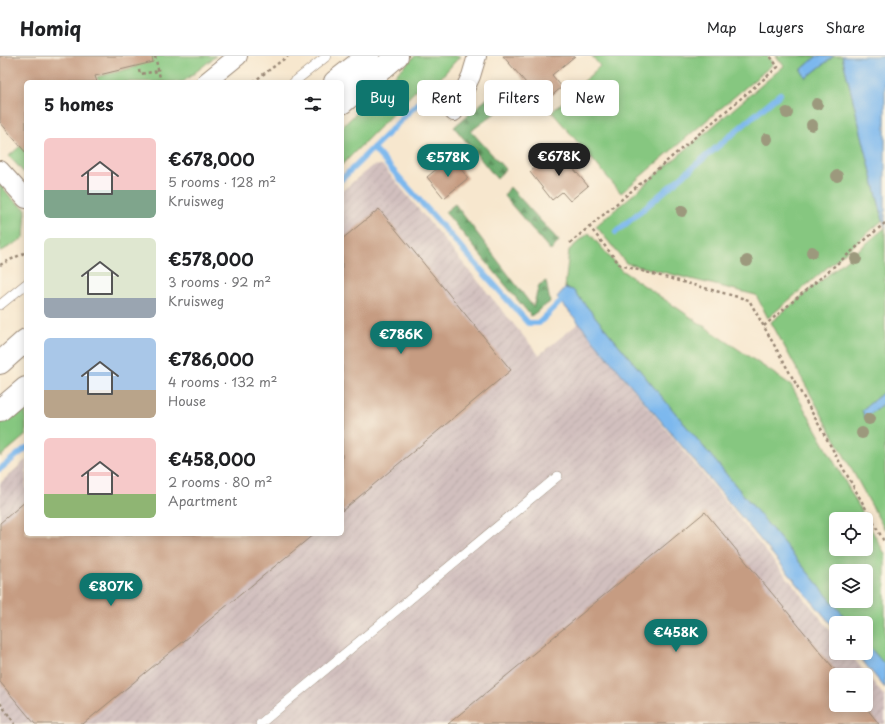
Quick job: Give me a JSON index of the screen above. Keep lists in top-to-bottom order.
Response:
{
  "page": {
    "header": "Homiq",
    "nav": ["Map", "Layers", "Share"],
    "chip": [
      "Buy",
      "Rent",
      "Filters",
      "New"
    ],
    "heading": "5 homes",
    "list": [
      {
        "name": "€678,000",
        "note": "5 rooms · 128 m² · Kruisweg"
      },
      {
        "name": "€578,000",
        "note": "3 rooms · 92 m² · Kruisweg"
      },
      {
        "name": "€786,000",
        "note": "4 rooms · 132 m² · House"
      },
      {
        "name": "€458,000",
        "note": "2 rooms · 80 m² · Apartment"
      }
    ],
    "price": [
      "€678K",
      "€578K",
      "€786K",
      "€807K",
      "€458K"
    ],
    "map_buttons": ["+", "−"]
  }
}
